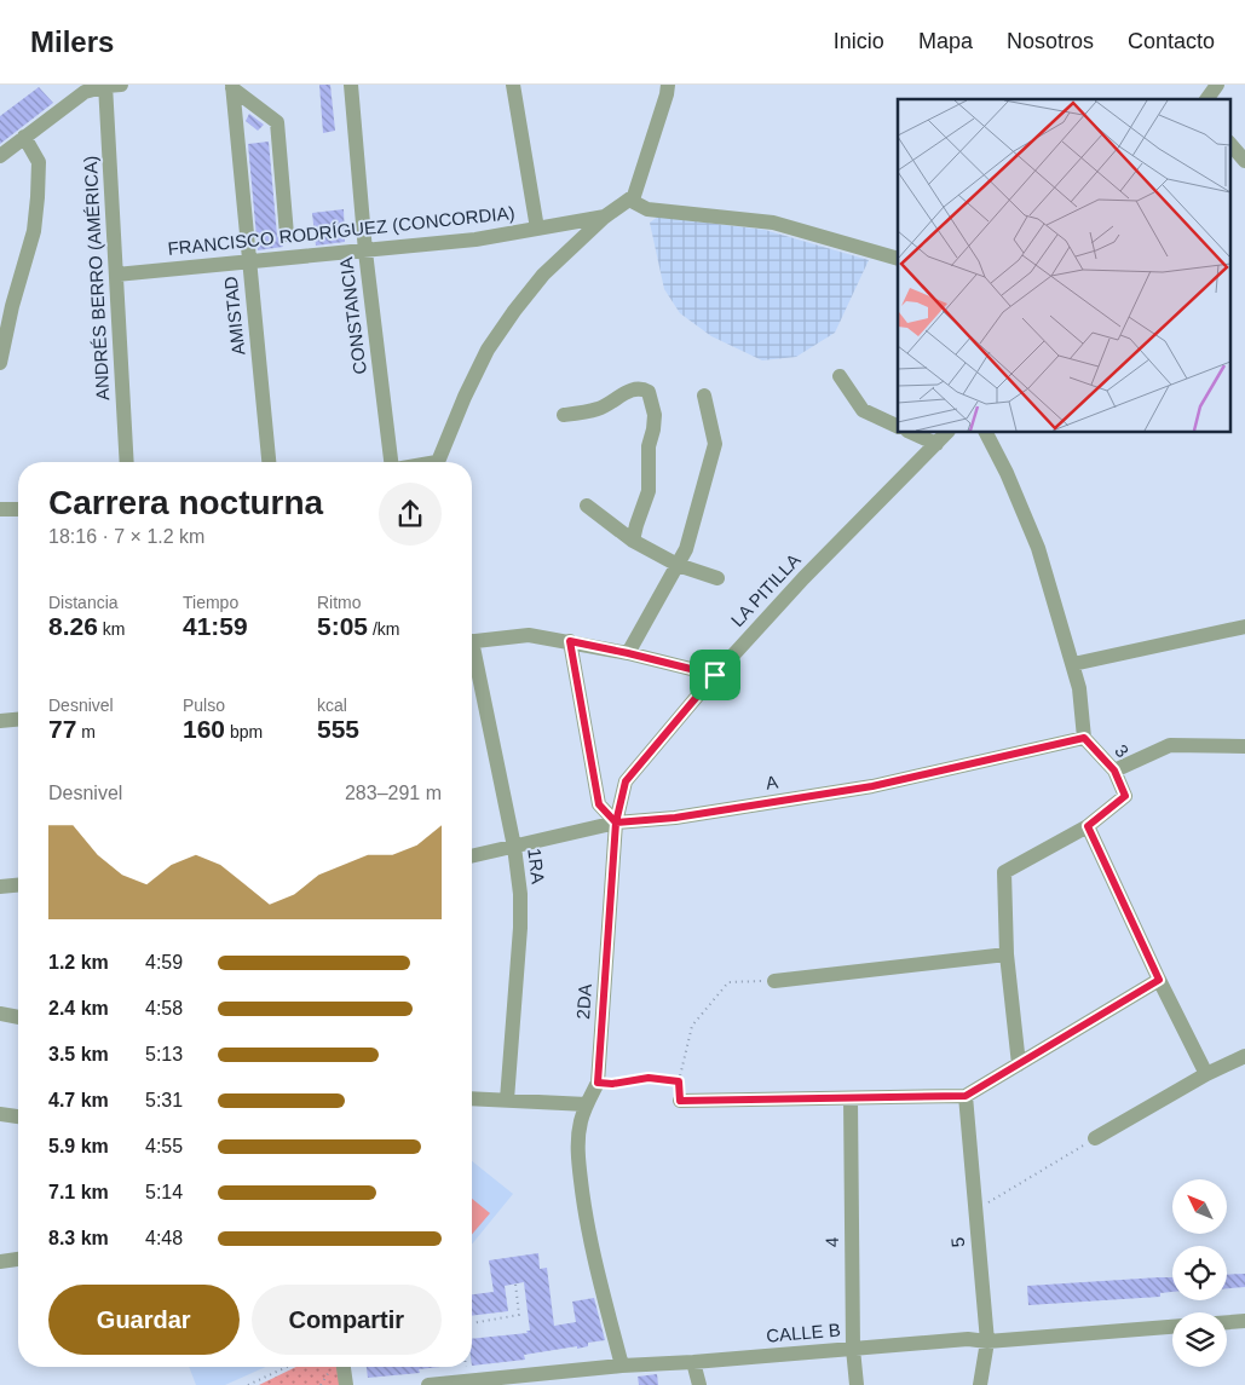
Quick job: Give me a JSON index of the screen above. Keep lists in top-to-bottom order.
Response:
{
  "streets": {
    "street": [
      "FRANCISCO RODRÍGUEZ (CONCORDIA)",
      "ANDRÉS BERRO (AMÉRICA)",
      "AMISTAD",
      "CONSTANCIA",
      "LA PITILLA",
      "3",
      "A",
      "1RA",
      "2DA",
      "4",
      "5",
      "CALLE B"
    ]
  },
  "crossings": [
    ["FRANCISCO RODRÍGUEZ (CONCORDIA)", "ANDRÉS BERRO (AMÉRICA)"],
    ["FRANCISCO RODRÍGUEZ (CONCORDIA)", "AMISTAD"],
    ["FRANCISCO RODRÍGUEZ (CONCORDIA)", "CONSTANCIA"],
    ["LA PITILLA", "A"],
    ["LA PITILLA", "2DA"],
    ["3", "A"],
    ["A", "1RA"],
    ["A", "2DA"],
    ["2DA", "CALLE B"],
    ["4", "CALLE B"],
    ["5", "CALLE B"]
  ],
  "north": "top left",
  "page": {
    "header": "Milers",
    "nav": [
      "Inicio",
      "Mapa",
      "Nosotros",
      "Contacto"
    ],
    "heading": ["Carrera nocturna", "18:16 · 7 × 1.2 km"],
    "stats": [
      ["Distancia", "8.26 km"],
      ["Tiempo", "41:59"],
      ["Ritmo", "5:05 /km"],
      ["Desnivel", "77 m"],
      ["Pulso", "160 bpm"],
      ["kcal", "555"]
    ],
    "chart": ["Desnivel", "283–291 m"],
    "list": [
      {
        "name": "1.2 km",
        "note": "4:59"
      },
      {
        "name": "2.4 km",
        "note": "4:58"
      },
      {
        "name": "3.5 km",
        "note": "5:13"
      },
      {
        "name": "4.7 km",
        "note": "5:31"
      },
      {
        "name": "5.9 km",
        "note": "4:55"
      },
      {
        "name": "7.1 km",
        "note": "5:14"
      },
      {
        "name": "8.3 km",
        "note": "4:48"
      }
    ],
    "buttons": ["Guardar", "Compartir"]
  }
}
